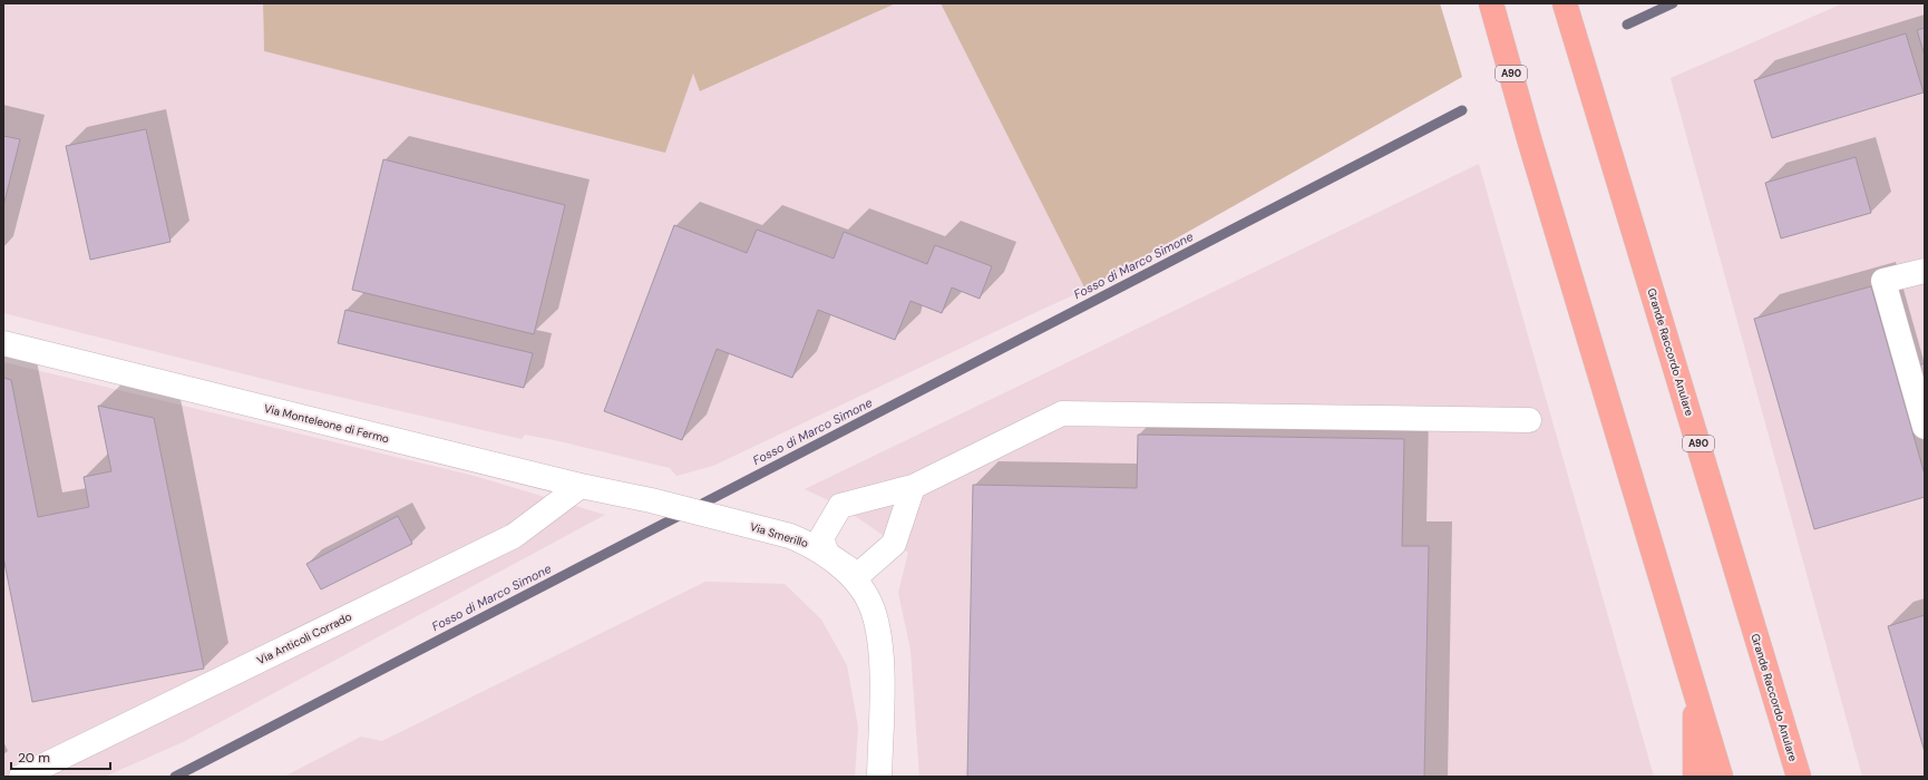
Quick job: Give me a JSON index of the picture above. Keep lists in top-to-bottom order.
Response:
{
  "streets": {
    "highway": ["A90", "Grande Raccordo Anulare"],
    "street": ["Via Monteleone di Fermo", "Via Smerillo", "Via Anticoli Corrado"]
  },
  "crossings": [
    ["Via Monteleone di Fermo", "Via Smerillo"],
    ["Via Monteleone di Fermo", "Via Anticoli Corrado"]
  ],
  "water": ["Fosso di Marco Simone"],
  "scale_bar": "20 m"
}
